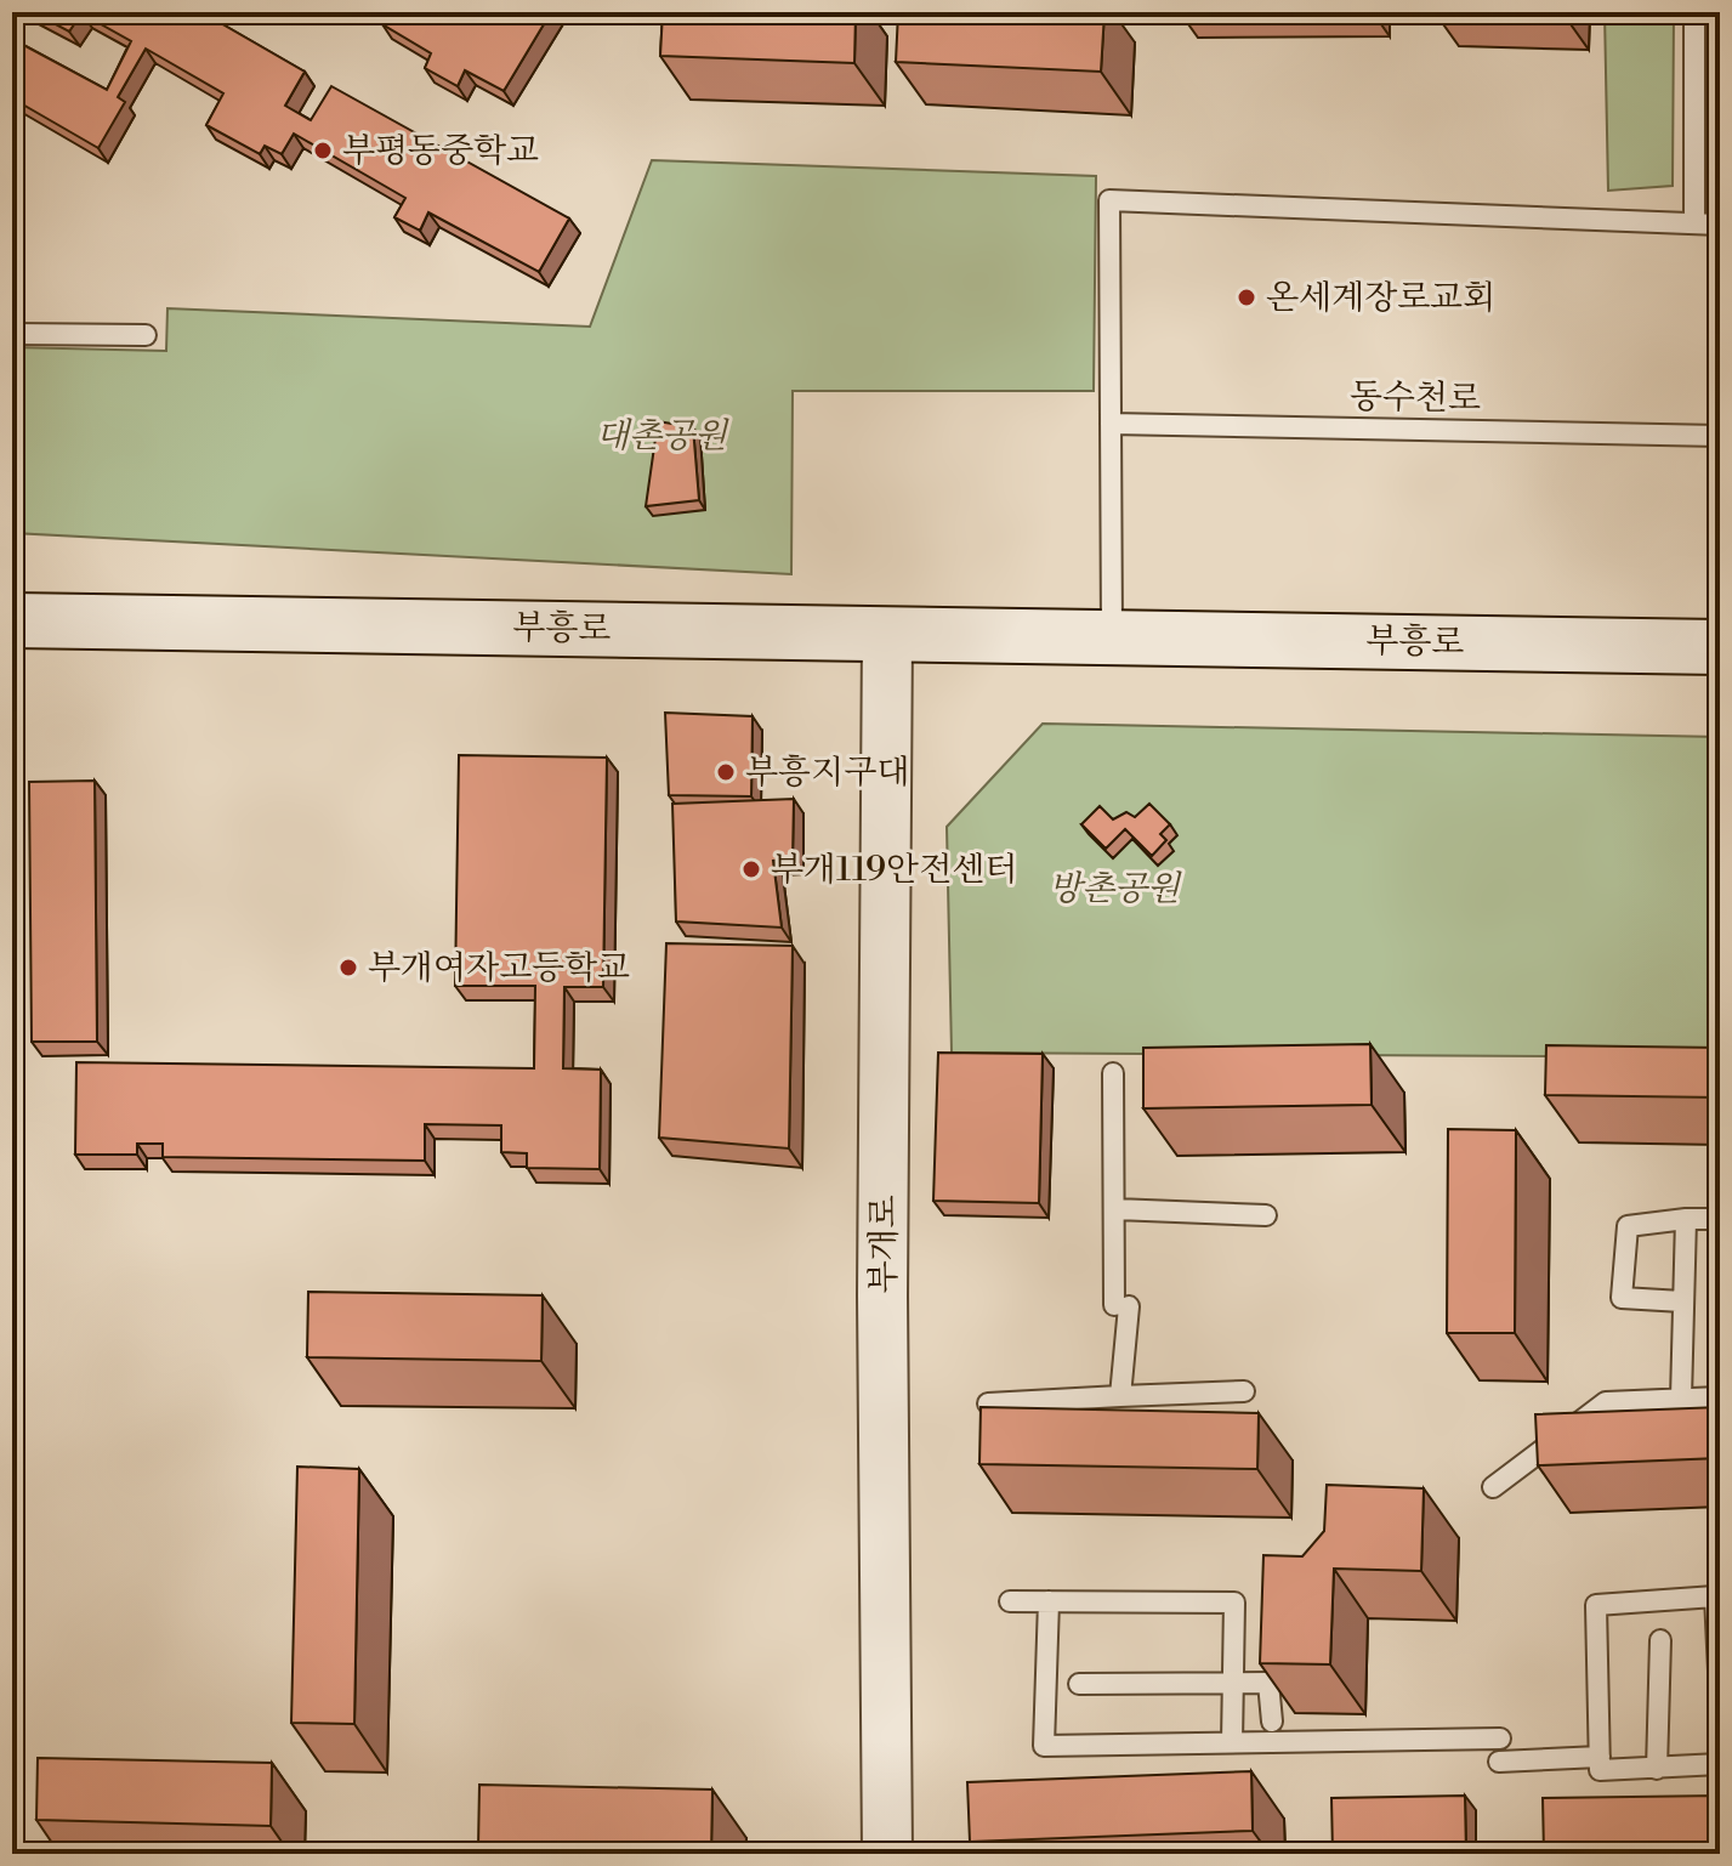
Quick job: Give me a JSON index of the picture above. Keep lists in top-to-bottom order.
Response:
{
  "streets": {
    "main road": ["부흥로"],
    "street": ["부개로"],
    "lane": ["동수천로"]
  },
  "crossings": [
    ["부흥로", "부개로"]
  ],
  "parks": ["대촌공원", "방촌공원"],
  "places": [
    "부평동중학교",
    "온세계장로교회",
    "부흥지구대",
    "부개119안전센터",
    "부개여자고등학교"
  ]
}
